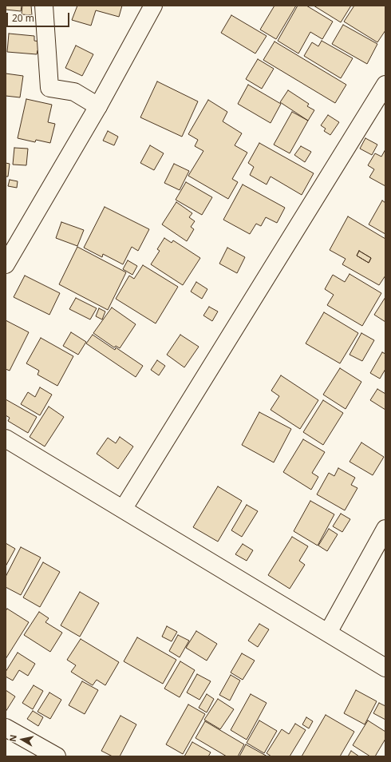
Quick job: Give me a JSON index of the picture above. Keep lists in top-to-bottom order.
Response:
{
  "scale_bar": "20 m",
  "north": "left"
}
